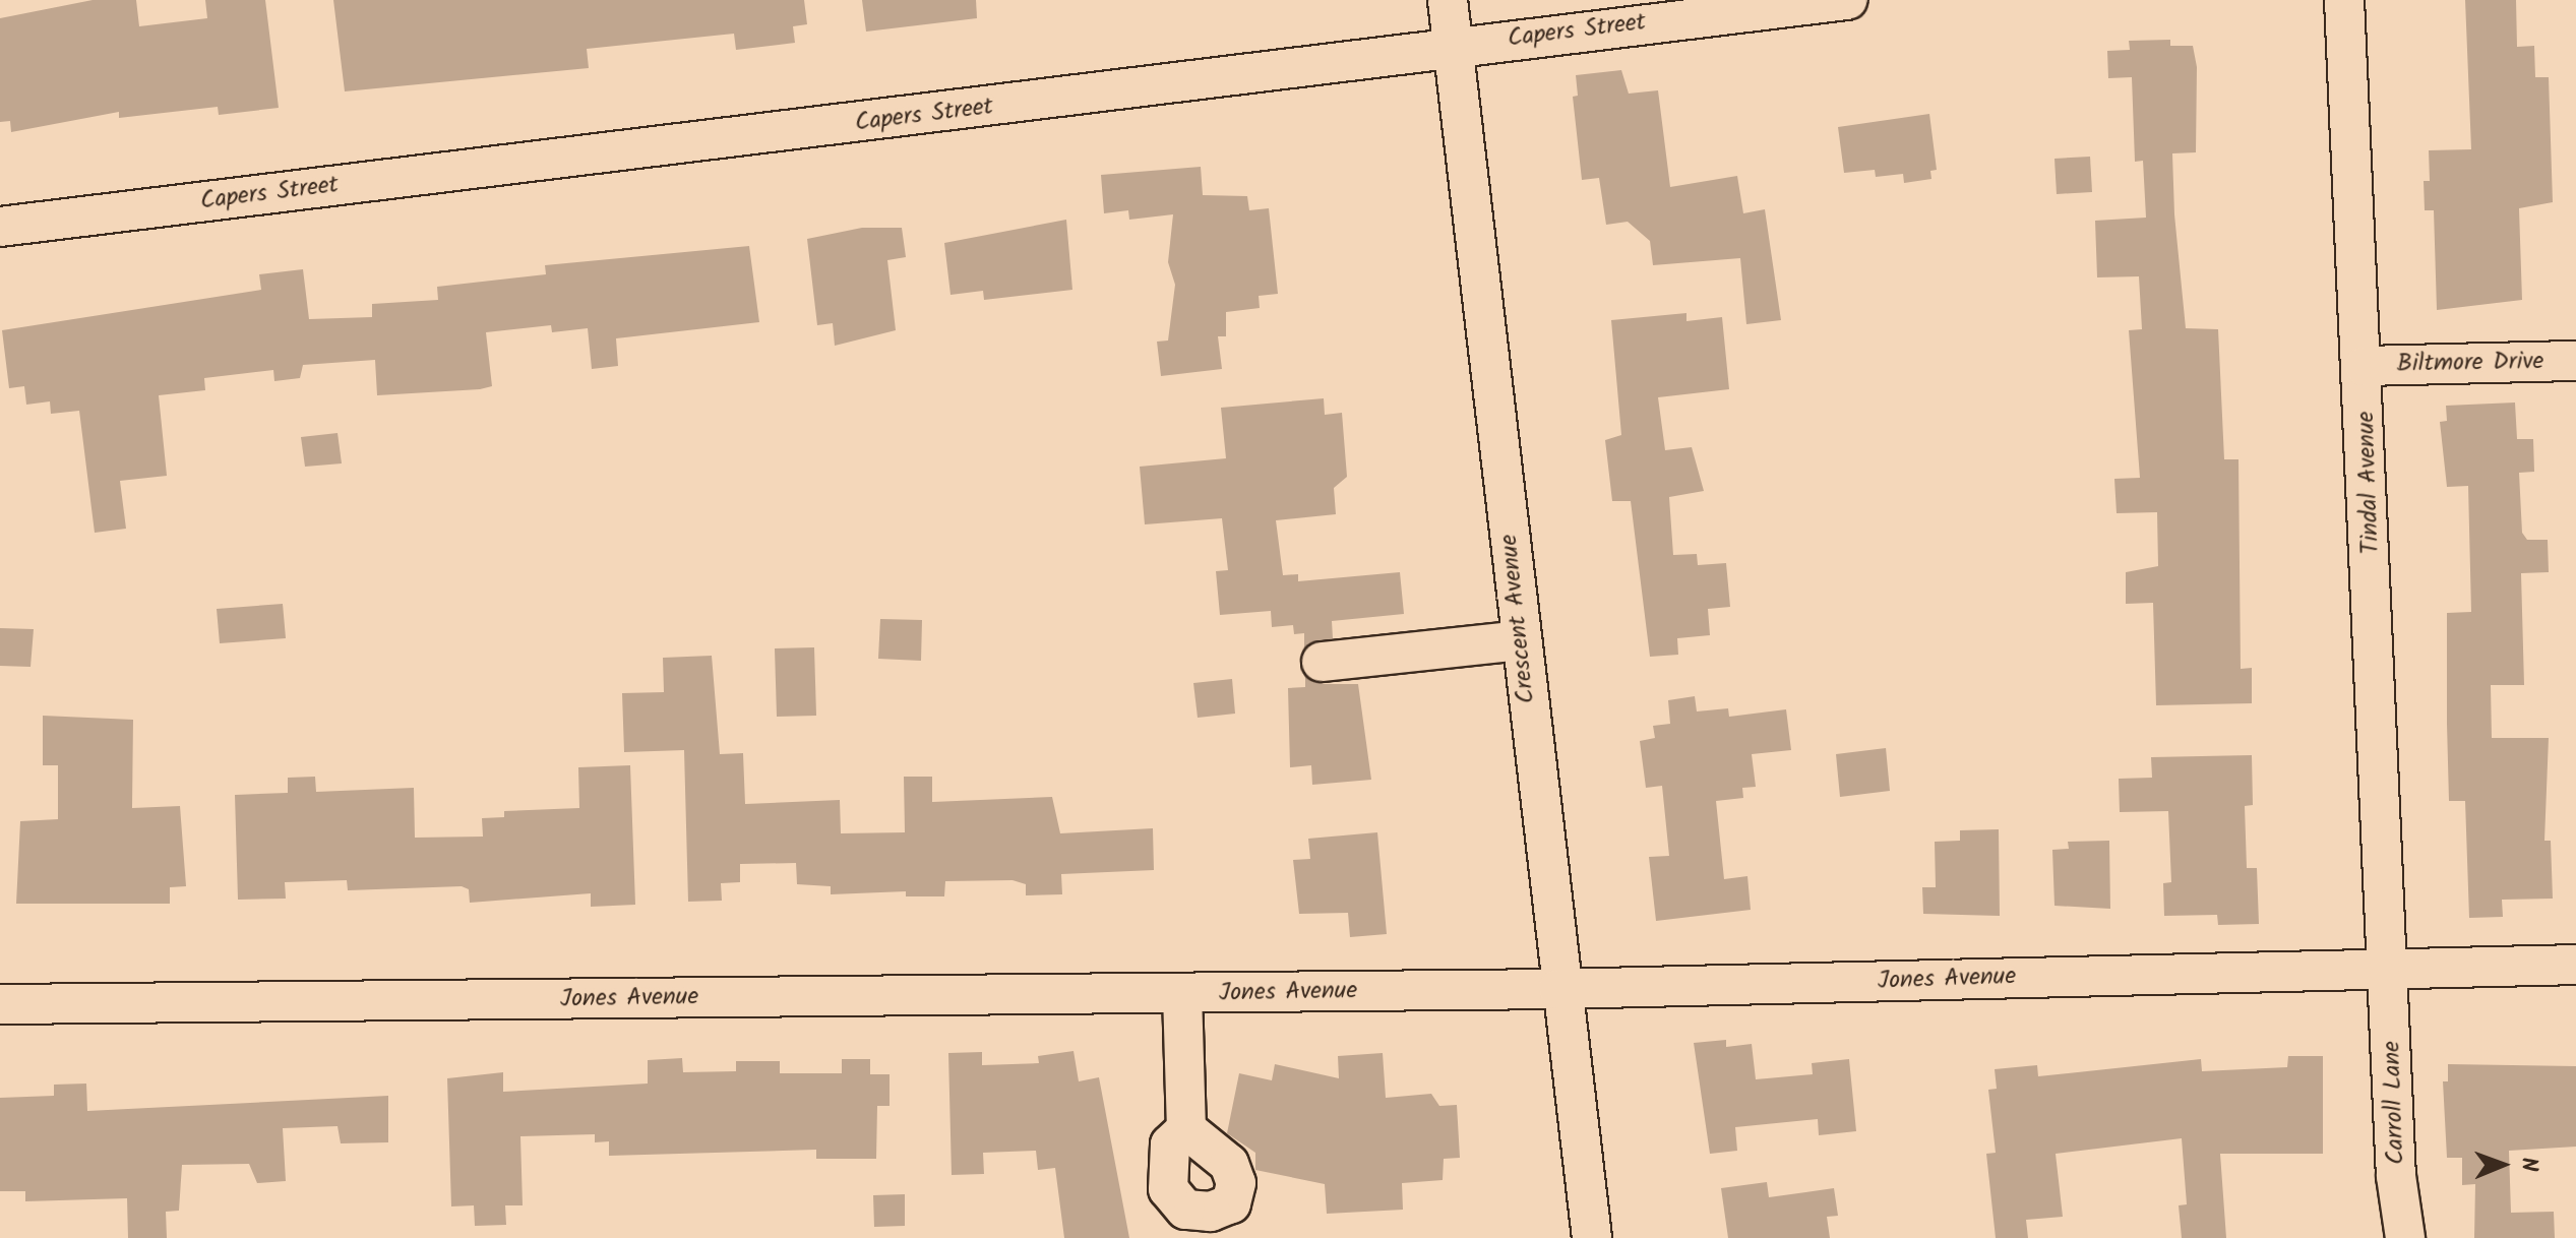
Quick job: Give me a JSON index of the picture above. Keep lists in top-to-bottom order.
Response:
{
  "streets": {
    "street": [
      "Capers Street",
      "Biltmore Drive",
      "Tindal Avenue",
      "Crescent Avenue",
      "Jones Avenue",
      "Carroll Lane"
    ]
  },
  "crossings": [
    ["Capers Street", "Crescent Avenue"],
    ["Biltmore Drive", "Tindal Avenue"],
    ["Tindal Avenue", "Jones Avenue"],
    ["Tindal Avenue", "Carroll Lane"],
    ["Crescent Avenue", "Jones Avenue"],
    ["Jones Avenue", "Carroll Lane"]
  ],
  "north": "right"
}
